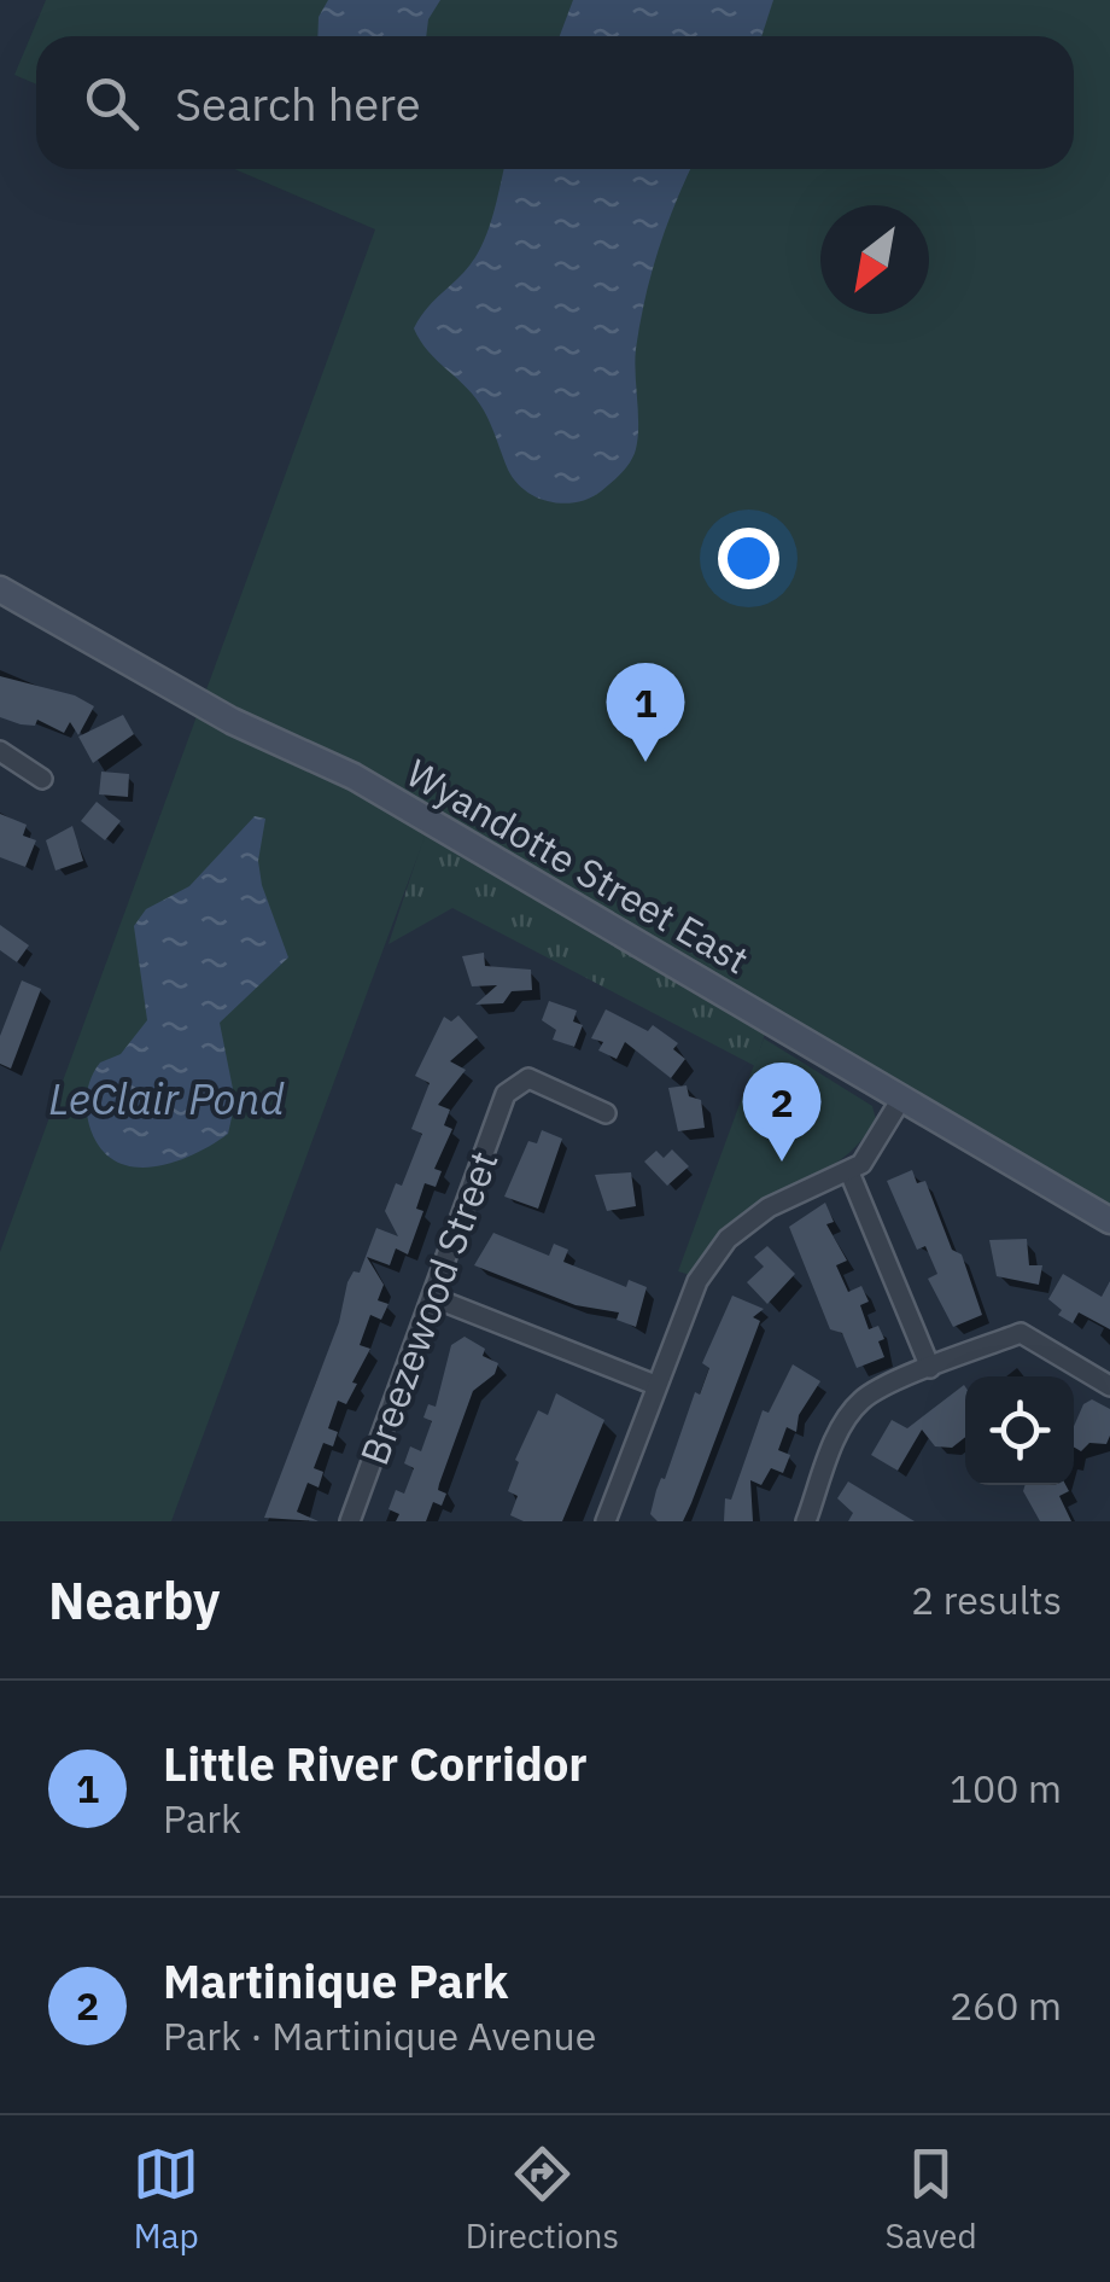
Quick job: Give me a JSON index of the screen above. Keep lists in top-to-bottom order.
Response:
{
  "streets": {
    "street": ["Wyandotte Street East", "Breezewood Street"]
  },
  "water": ["LeClair Pond"],
  "north": "bottom left",
  "page": {
    "search": "Search here",
    "pins": ["1", "2"],
    "heading": ["Nearby", "2 results"],
    "list": [
      {
        "mark": "1",
        "name": "Little River Corridor",
        "note": "Park",
        "value": "100 m"
      },
      {
        "mark": "2",
        "name": "Martinique Park",
        "note": "Park · Martinique Avenue",
        "value": "260 m"
      }
    ],
    "nav": ["Map", "Directions", "Saved"]
  }
}
